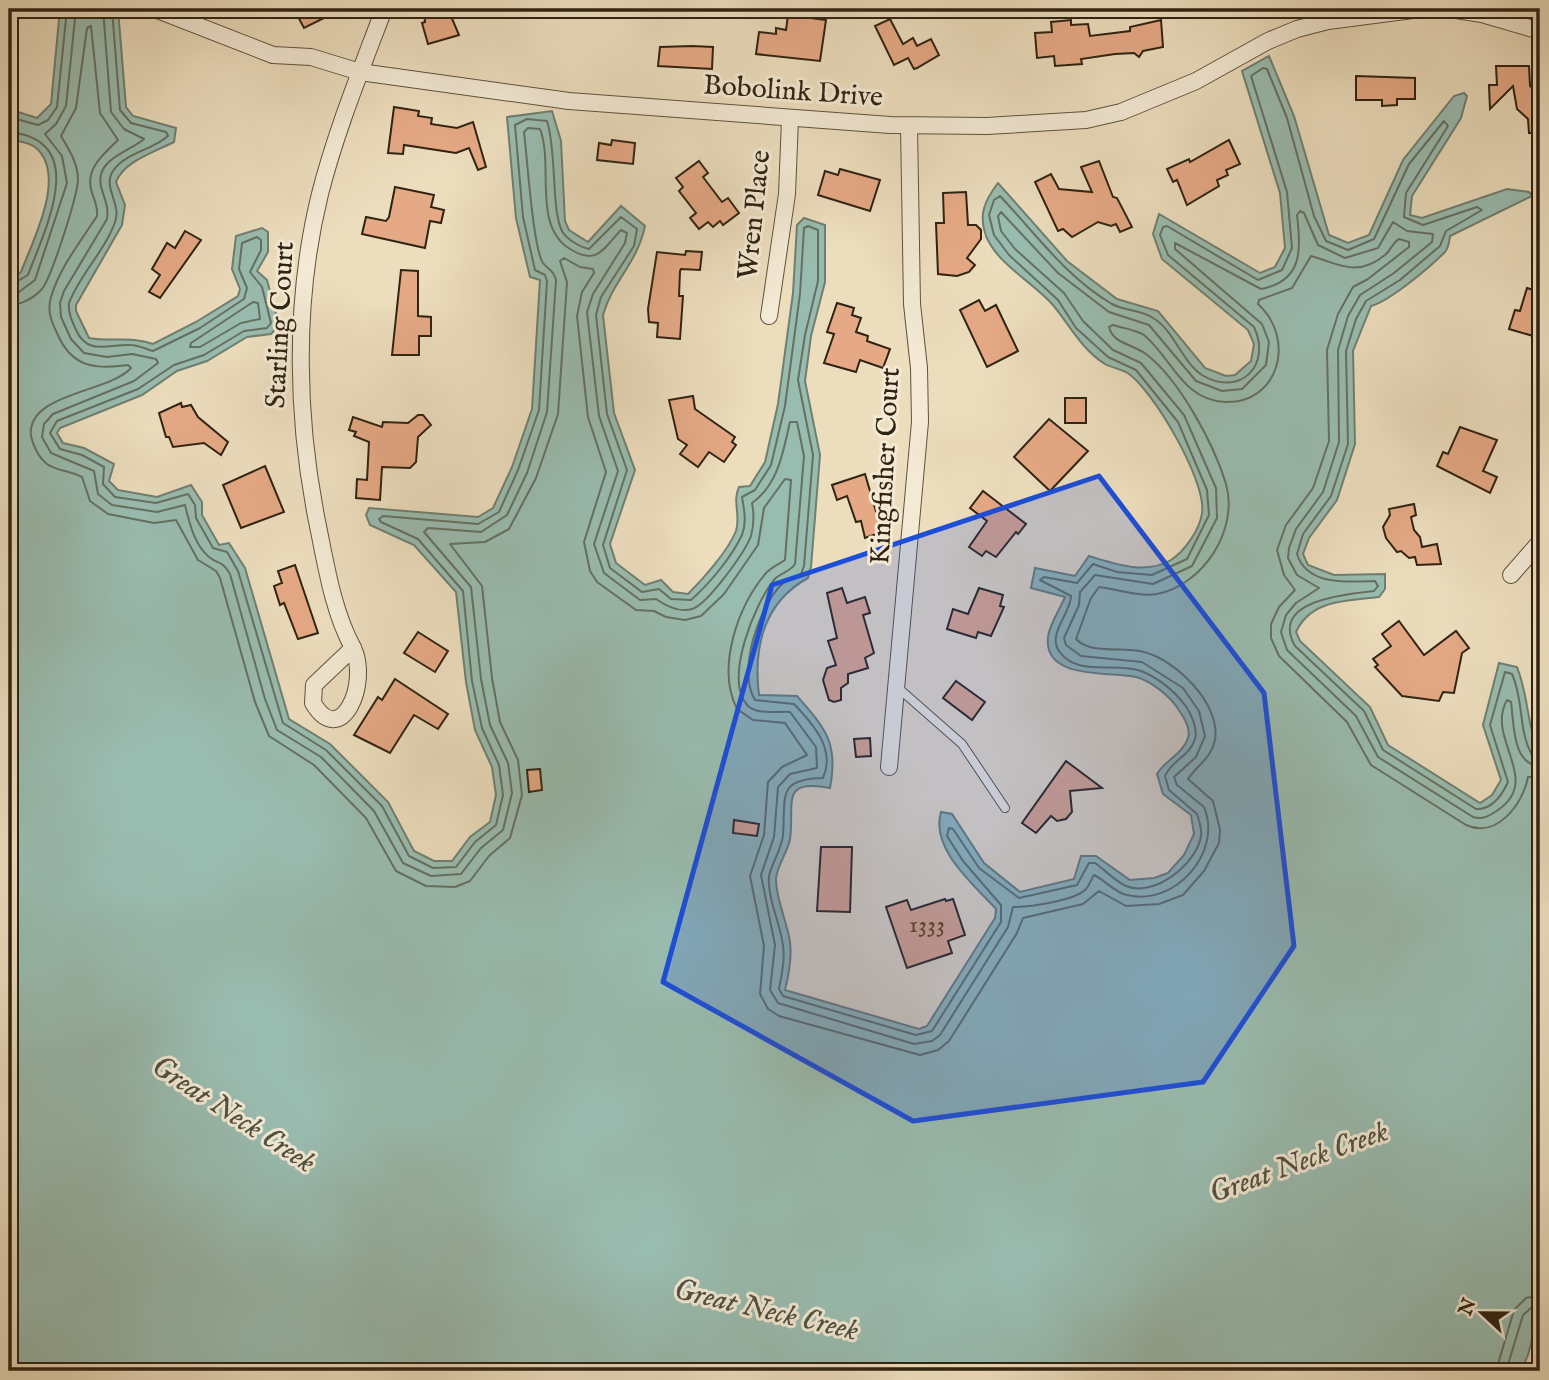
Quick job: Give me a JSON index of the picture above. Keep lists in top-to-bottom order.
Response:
{
  "streets": {
    "street": [
      "Bobolink Drive",
      "Wren Place",
      "Starling Court",
      "Kingfisher Court"
    ]
  },
  "crossings": [
    ["Bobolink Drive", "Wren Place"],
    ["Bobolink Drive", "Starling Court"],
    ["Bobolink Drive", "Kingfisher Court"]
  ],
  "water": ["Great Neck Creek"],
  "house_numbers": ["1333"],
  "north": "left"
}
